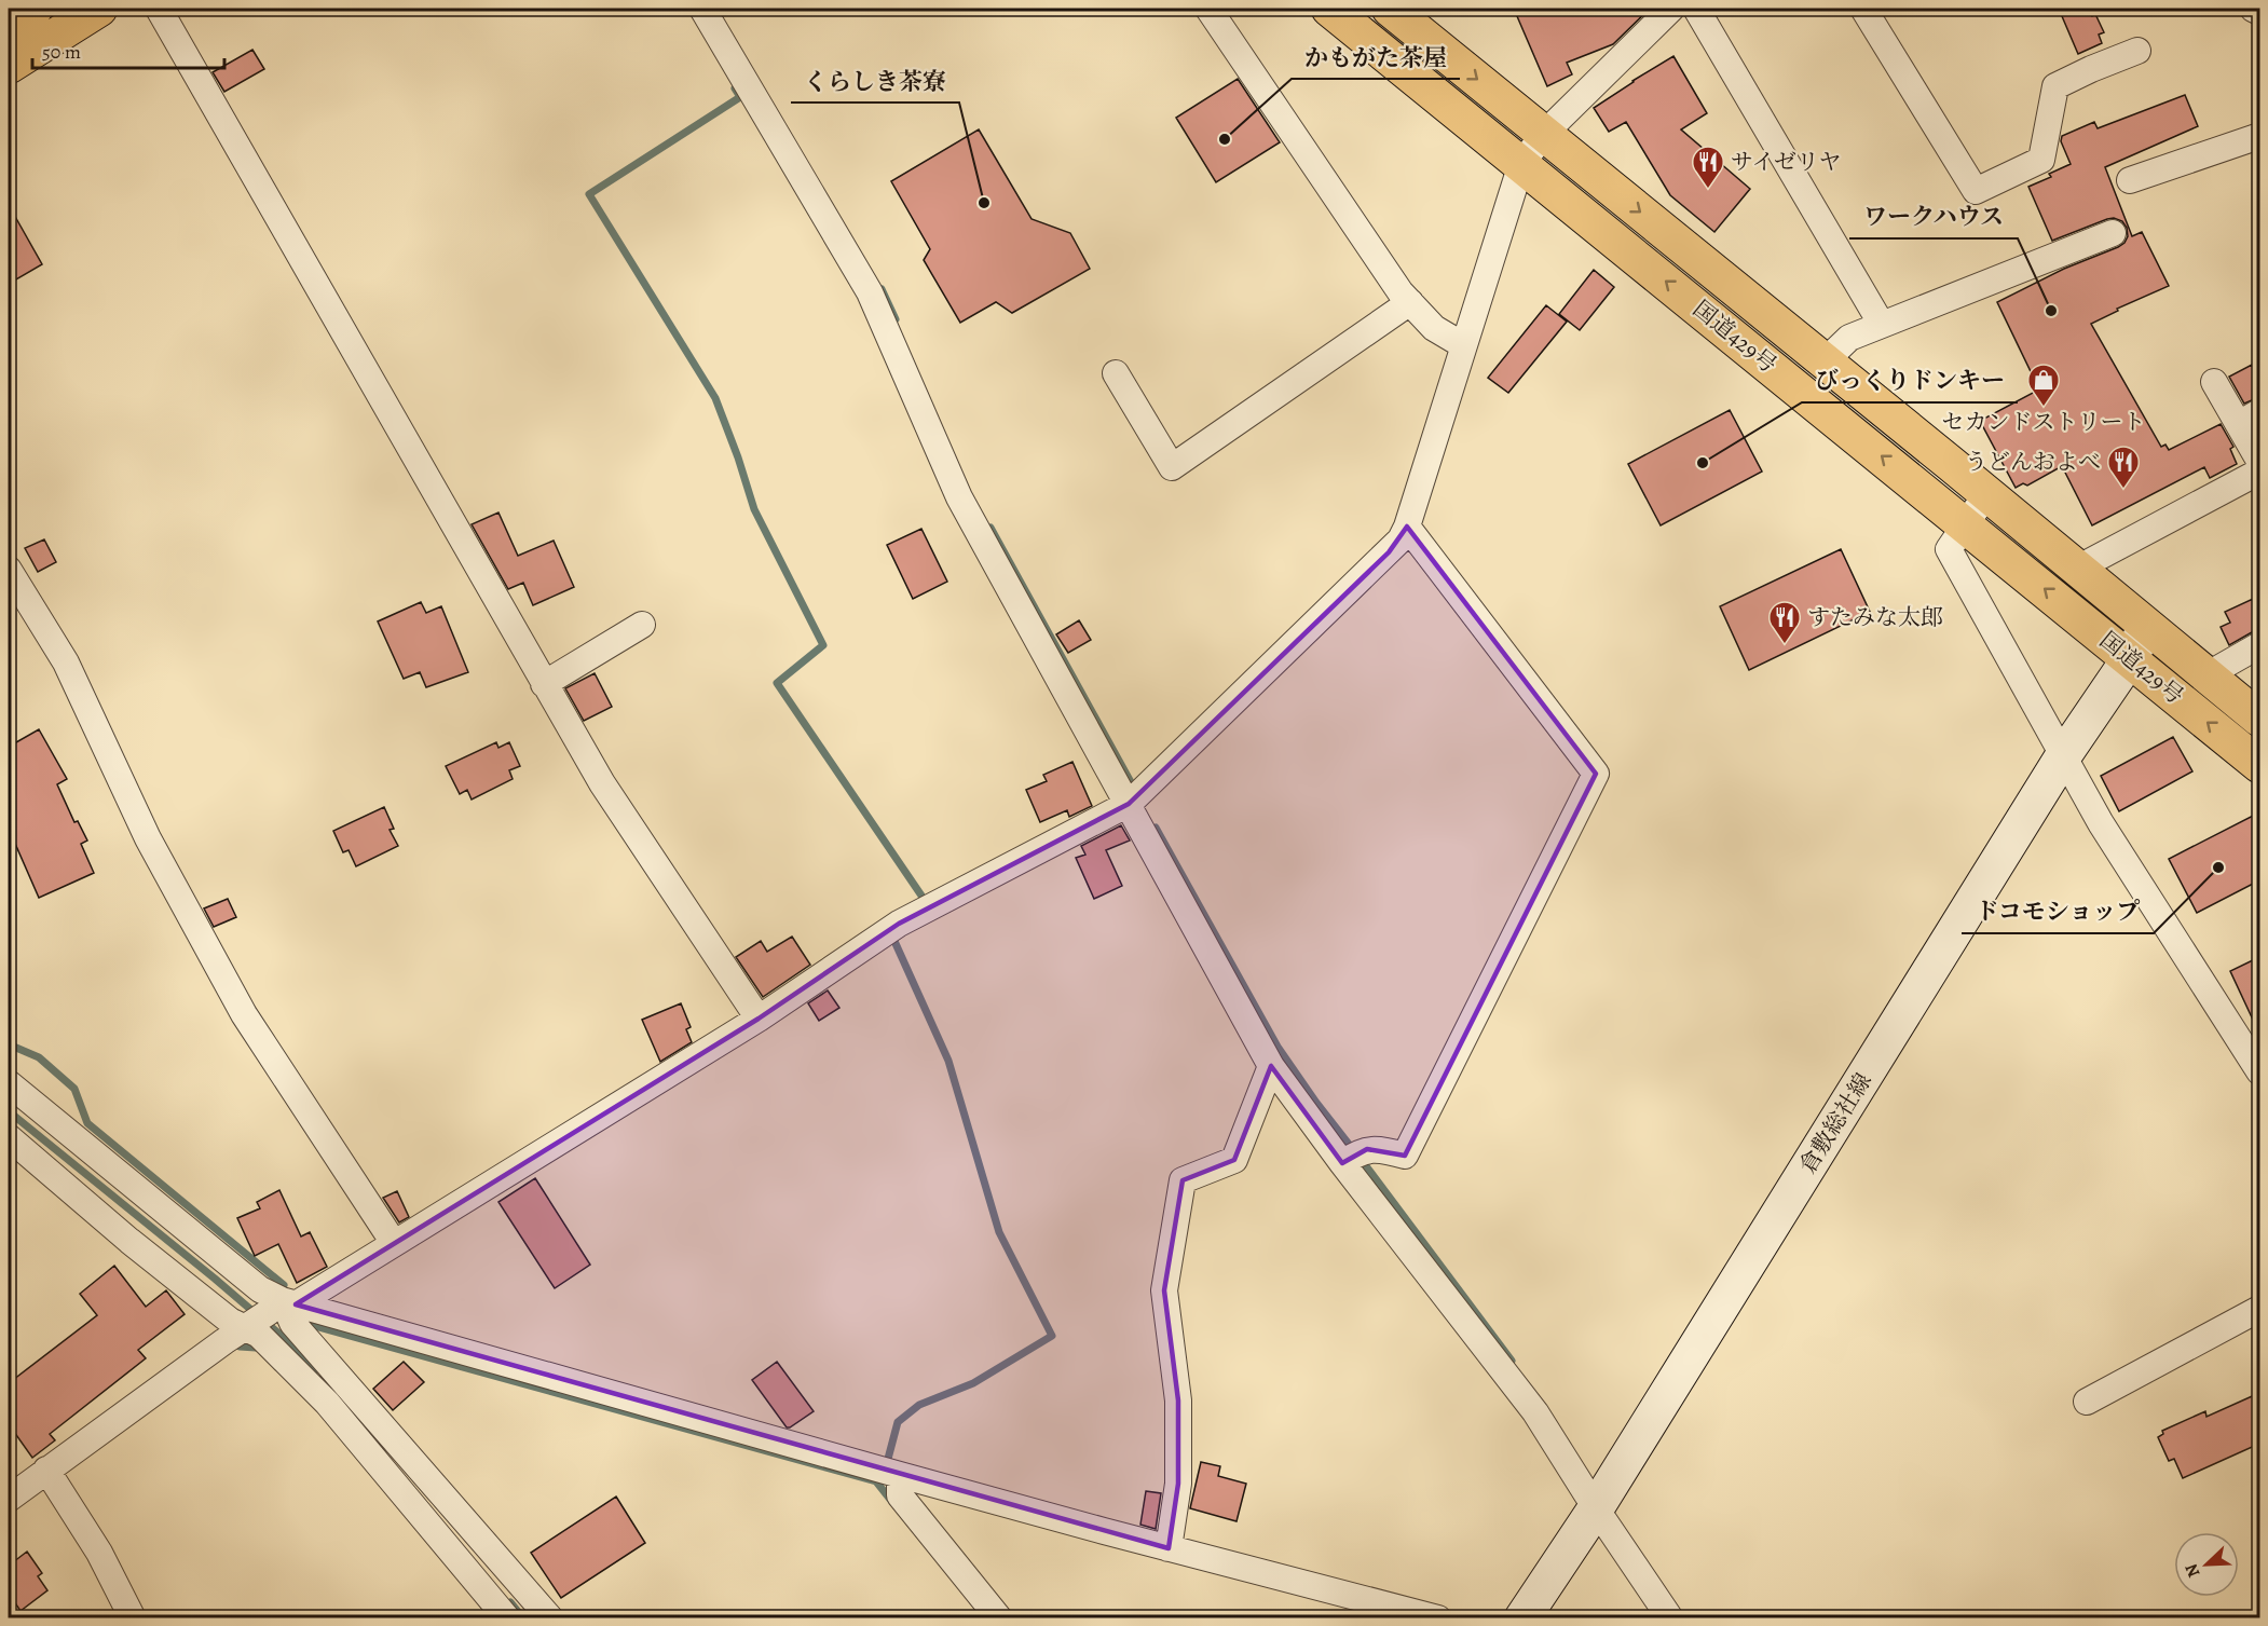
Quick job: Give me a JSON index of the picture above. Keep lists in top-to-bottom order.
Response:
{
  "streets": {
    "highway": ["国道429号"],
    "main road": ["倉敷総社線"]
  },
  "crossings": [
    ["国道429号", "倉敷総社線"]
  ],
  "places": {
    "other": [
      "かもがた茶屋",
      "くらしき茶寮",
      "ワークハウス",
      "びっくりドンキー",
      "ドコモショップ"
    ],
    "restaurant": ["サイゼリヤ", "うどんおよべ", "すたみな太郎"],
    "shop": ["セカンドストリート"]
  },
  "scale_bar": "50 m",
  "north": "bottom left"
}
